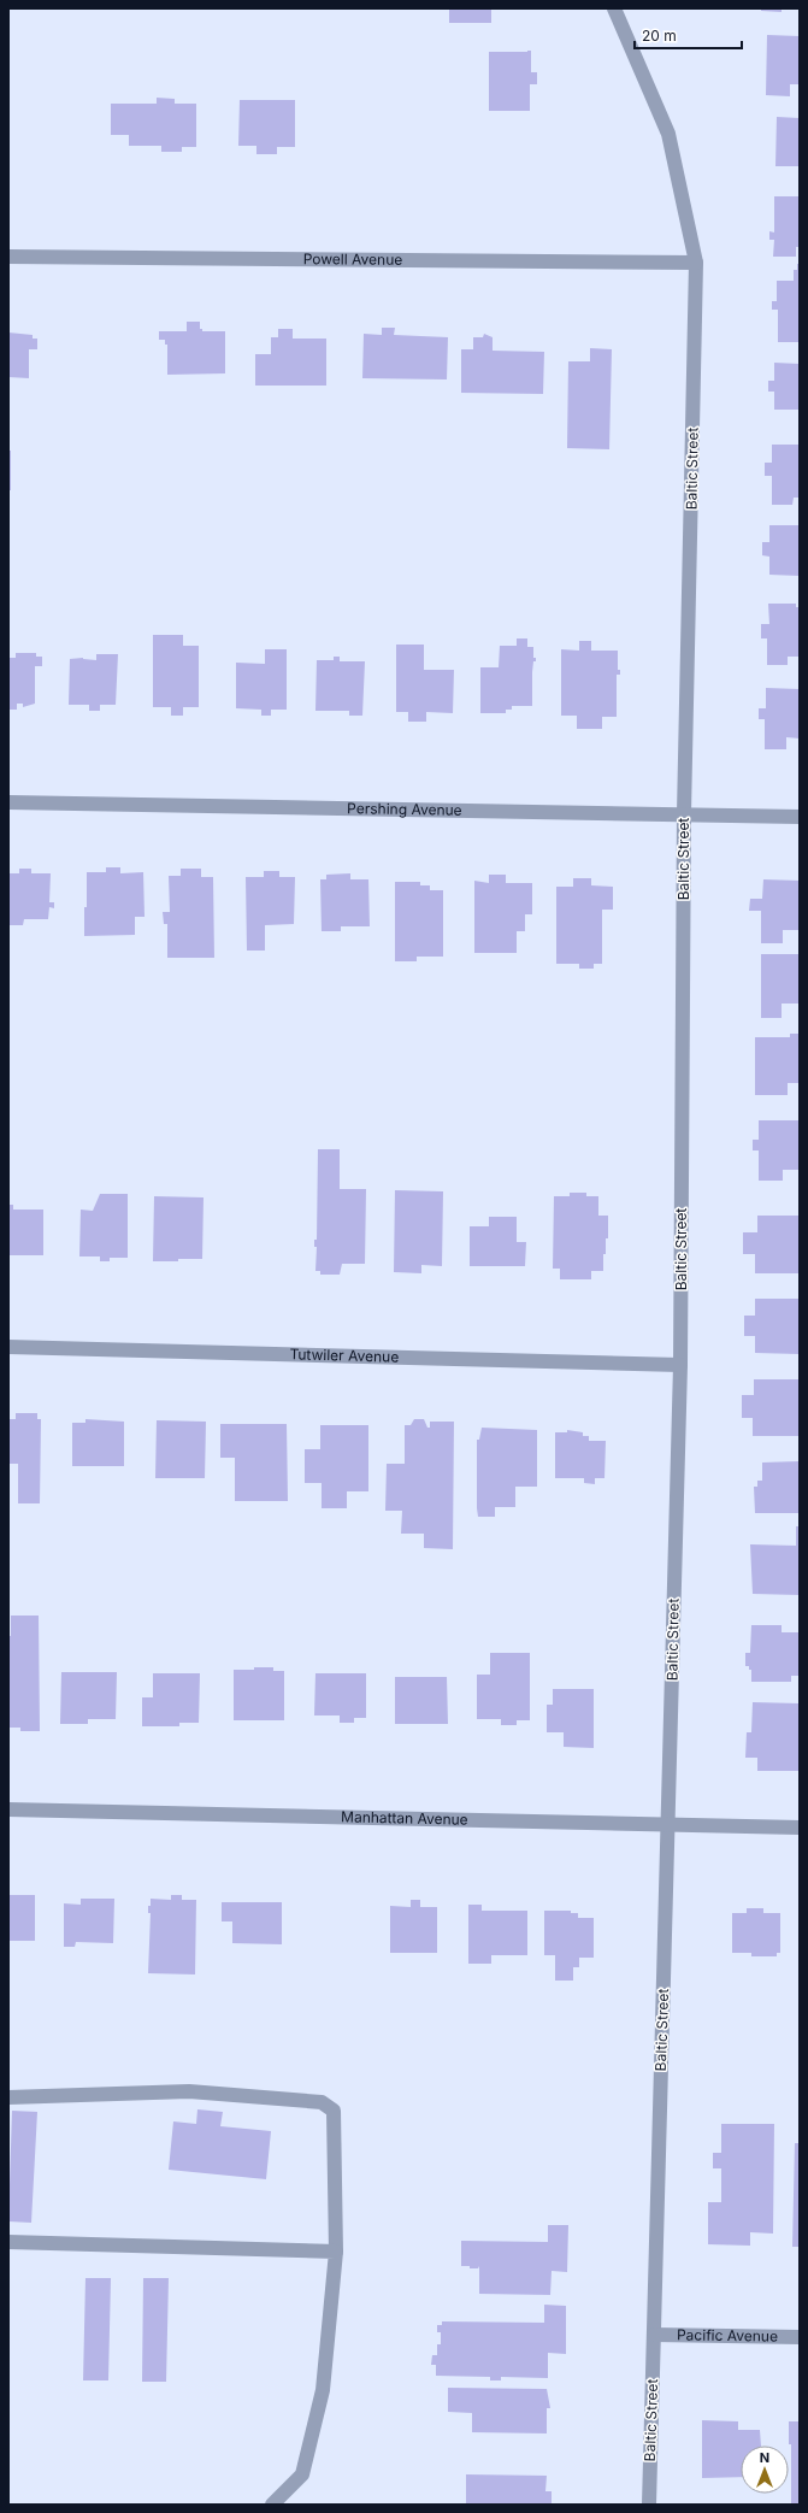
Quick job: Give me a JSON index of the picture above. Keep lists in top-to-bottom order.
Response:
{
  "streets": {
    "street": [
      "Powell Avenue",
      "Baltic Street",
      "Pershing Avenue",
      "Tutwiler Avenue",
      "Manhattan Avenue",
      "Pacific Avenue"
    ]
  },
  "crossings": [
    ["Powell Avenue", "Baltic Street"],
    ["Baltic Street", "Pershing Avenue"],
    ["Baltic Street", "Tutwiler Avenue"],
    ["Baltic Street", "Manhattan Avenue"],
    ["Baltic Street", "Pacific Avenue"]
  ],
  "scale_bar": "20 m",
  "north": "top"
}
